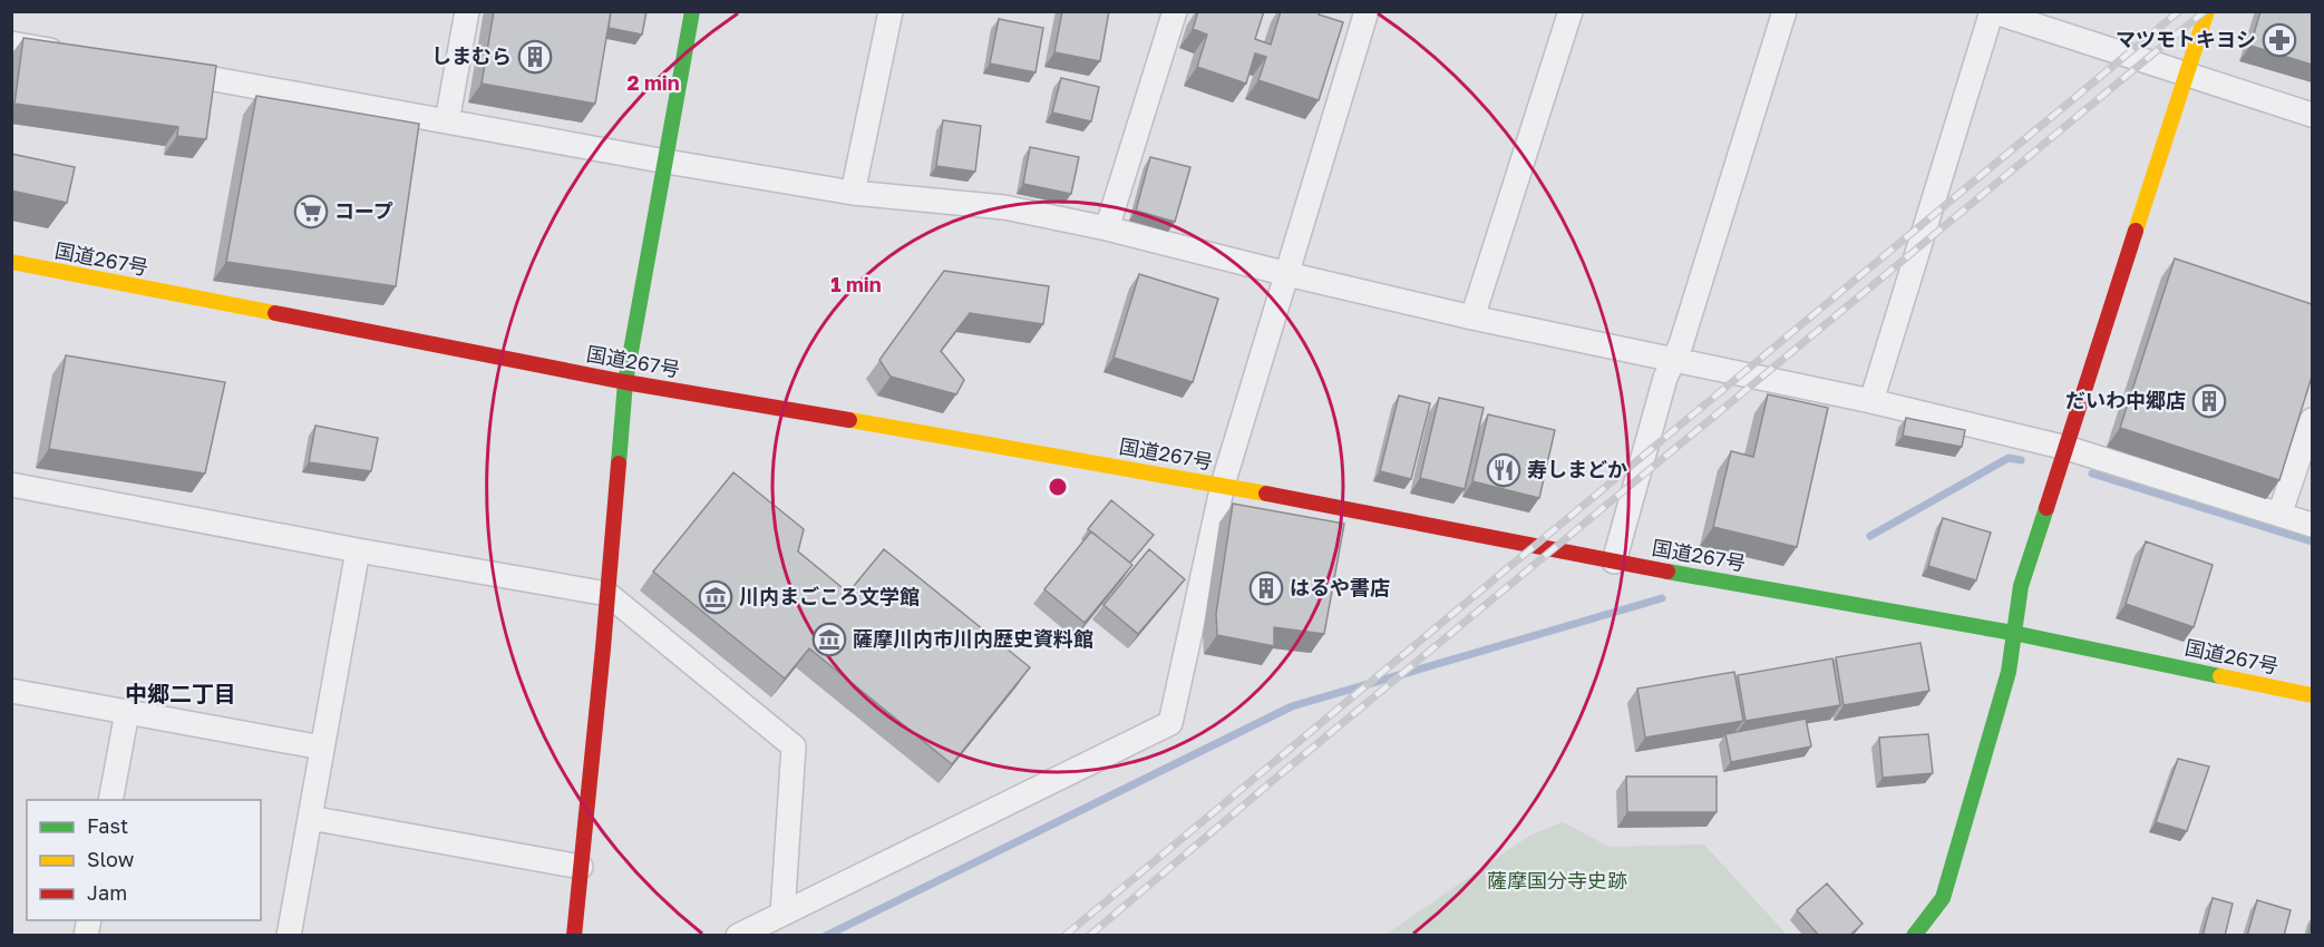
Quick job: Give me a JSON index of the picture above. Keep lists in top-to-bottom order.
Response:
{
  "streets": {
    "main road": ["国道267号"]
  },
  "districts": ["中郷二丁目"],
  "parks": ["薩摩国分寺史跡"],
  "places": {
    "pharmacy": ["マツモトキヨシ"],
    "building": ["しまむら", "だいわ中郷店", "はるや書店"],
    "supermarket": ["コープ"],
    "restaurant": ["寿しまどか"],
    "museum": ["川内まごころ文学館", "薩摩川内市川内歴史資料館"]
  },
  "legend": ["Fast", "Slow", "Jam"],
  "rings": ["2 min", "1 min"]
}
